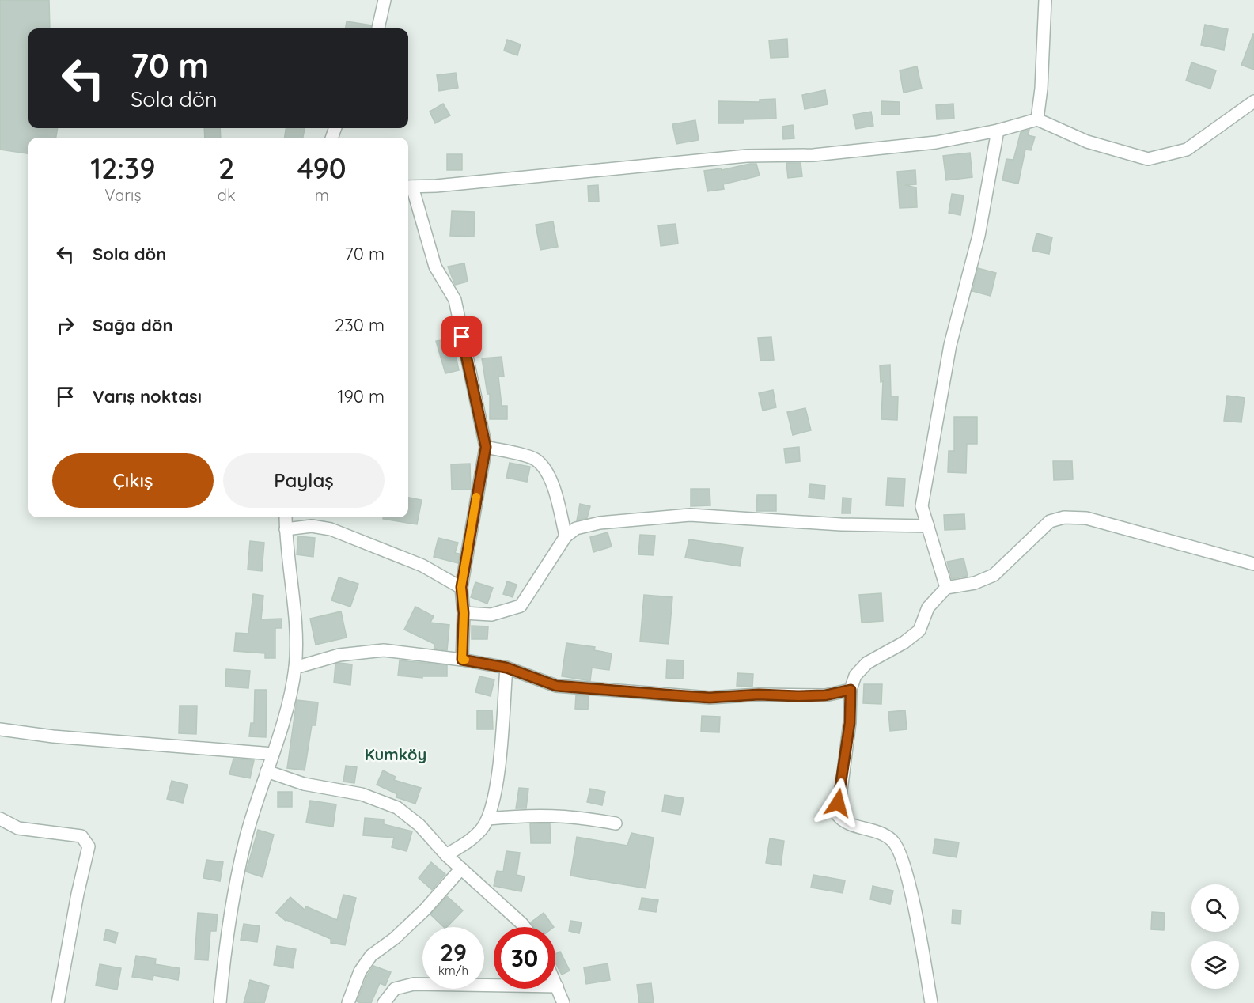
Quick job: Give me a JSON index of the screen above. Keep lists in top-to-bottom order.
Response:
{
  "districts": ["Kumköy"],
  "page": {
    "turn": ["70 m", "Sola dön"],
    "eta": [
      "12:39",
      "Varış",
      "2",
      "dk",
      "490",
      "m"
    ],
    "list": [
      {
        "name": "Sola dön",
        "value": "70 m"
      },
      {
        "name": "Sağa dön",
        "value": "230 m"
      },
      {
        "name": "Varış noktası",
        "value": "190 m"
      }
    ],
    "buttons": ["Çıkış", "Paylaş"],
    "speed": "29 km/h",
    "limit": "30"
  }
}
